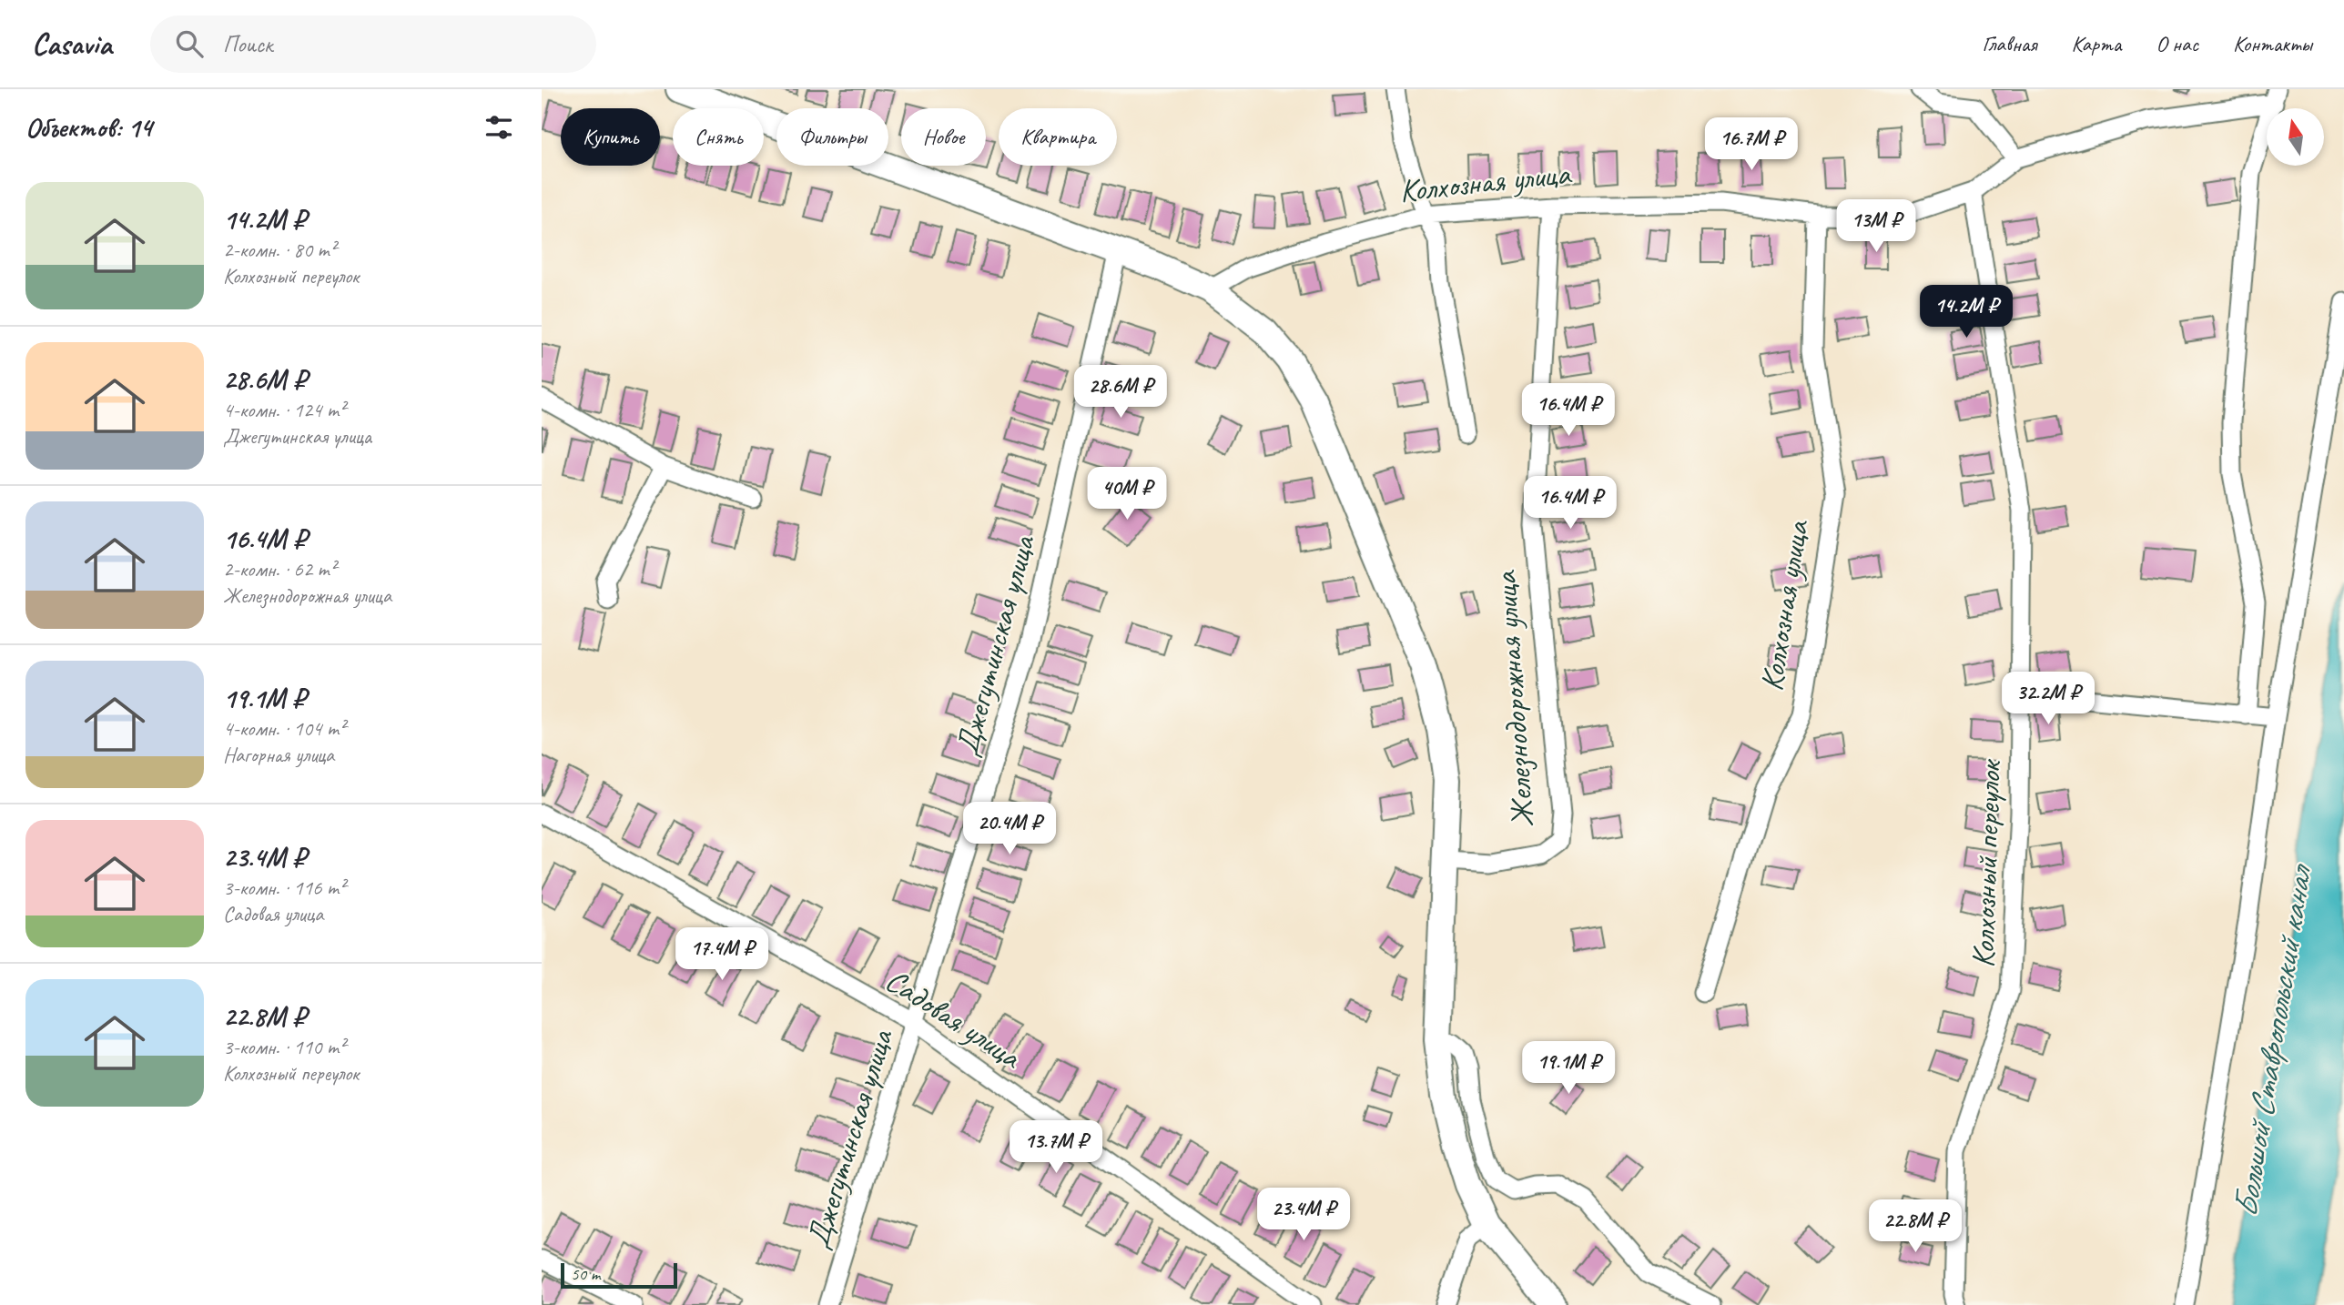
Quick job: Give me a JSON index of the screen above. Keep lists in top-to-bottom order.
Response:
{
  "streets": {
    "street": [
      "Колхозная улица",
      "Джегутинская улица",
      "Железнодорожная улица",
      "Колхозный переулок",
      "Садовая улица"
    ]
  },
  "crossings": [
    ["Колхозная улица", "Железнодорожная улица"],
    ["Колхозная улица", "Колхозный переулок"],
    ["Джегутинская улица", "Садовая улица"]
  ],
  "water": ["Большой Ставропольский канал"],
  "scale_bar": "50 m",
  "north": "top",
  "page": {
    "header": "Casavia",
    "search": "Поиск",
    "nav": [
      "Главная",
      "Карта",
      "О нас",
      "Контакты"
    ],
    "heading": "Объектов: 14",
    "chip": [
      "Купить",
      "Снять",
      "Фильтры",
      "Новое",
      "Квартира"
    ],
    "price": [
      "16.7M ₽",
      "13M ₽",
      "14.2M ₽",
      "28.6M ₽",
      "16.4M ₽",
      "40M ₽",
      "16.4M ₽",
      "32.2M ₽",
      "20.4M ₽",
      "17.4M ₽",
      "19.1M ₽",
      "13.7M ₽",
      "23.4M ₽",
      "22.8M ₽"
    ],
    "list": [
      {
        "name": "14.2M ₽",
        "note": "2-комн. · 80 m² · Колхозный переулок"
      },
      {
        "name": "28.6M ₽",
        "note": "4-комн. · 124 m² · Джегутинская улица"
      },
      {
        "name": "16.4M ₽",
        "note": "2-комн. · 62 m² · Железнодорожная улица"
      },
      {
        "name": "19.1M ₽",
        "note": "4-комн. · 104 m² · Нагорная улица"
      },
      {
        "name": "23.4M ₽",
        "note": "3-комн. · 116 m² · Садовая улица"
      },
      {
        "name": "22.8M ₽",
        "note": "3-комн. · 110 m² · Колхозный переулок"
      }
    ],
    "scale": "50 m"
  }
}
